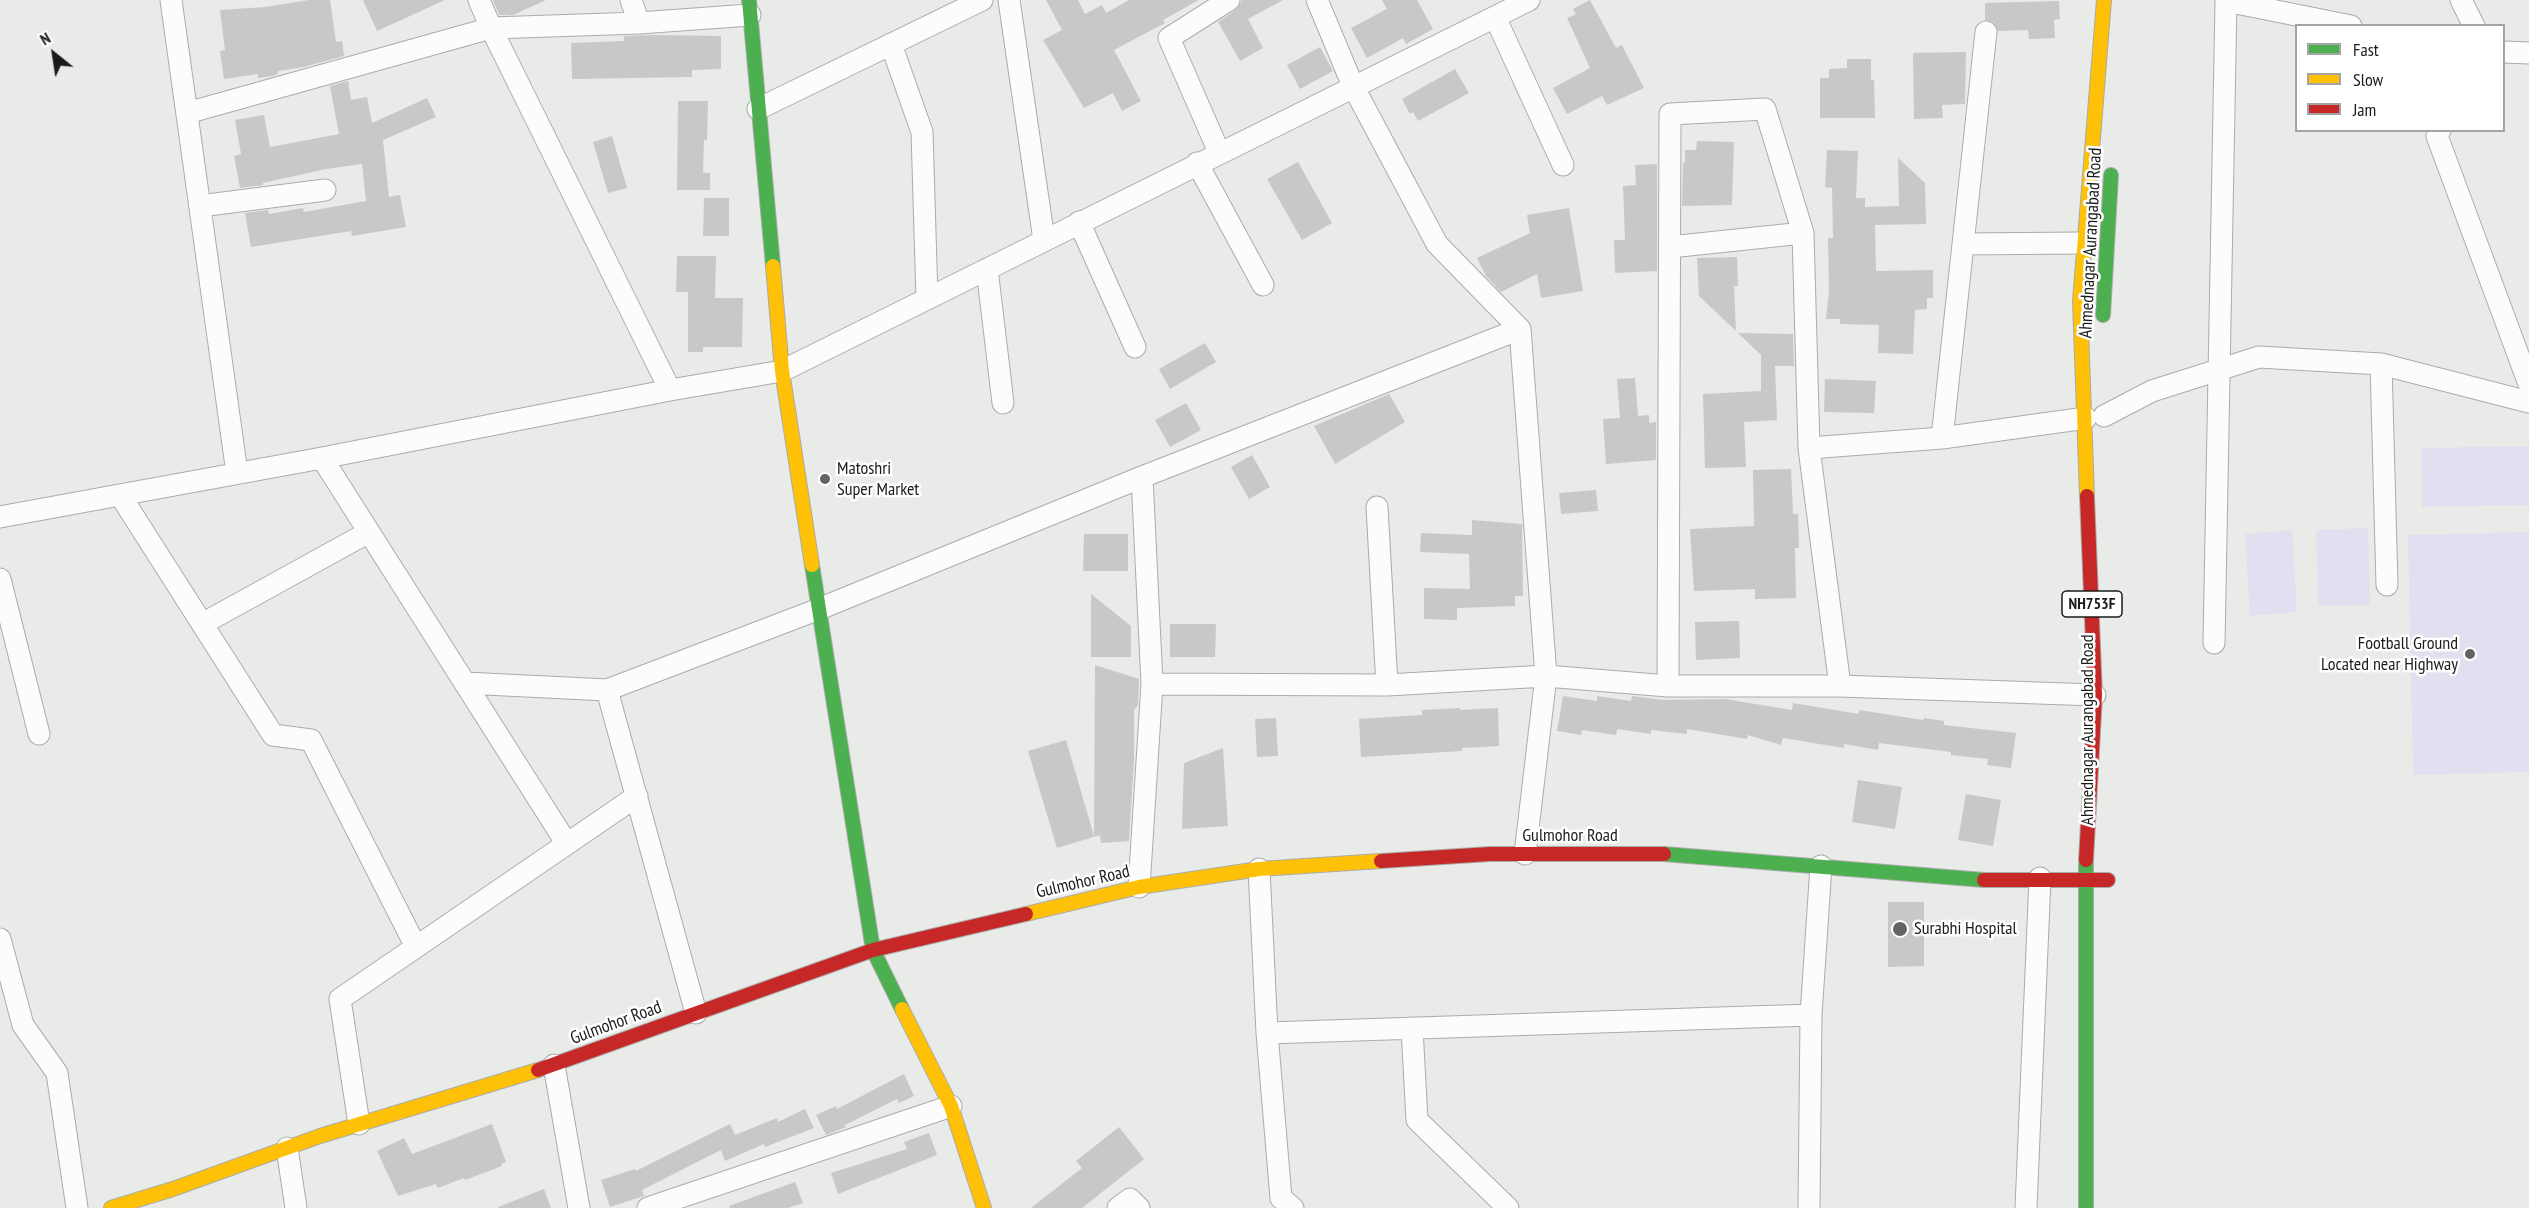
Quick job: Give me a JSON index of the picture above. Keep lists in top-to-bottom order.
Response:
{
  "streets": {
    "main road": ["Ahmednagar Aurangabad Road", "NH753F", "Gulmohor Road"]
  },
  "crossings": [
    ["NH753F", "Gulmohor Road"]
  ],
  "places": ["Matoshri Super Market", "Football Ground Located near Highway", "Surabhi Hospital"],
  "legend": ["Fast", "Slow", "Jam"],
  "north": "top left"
}
